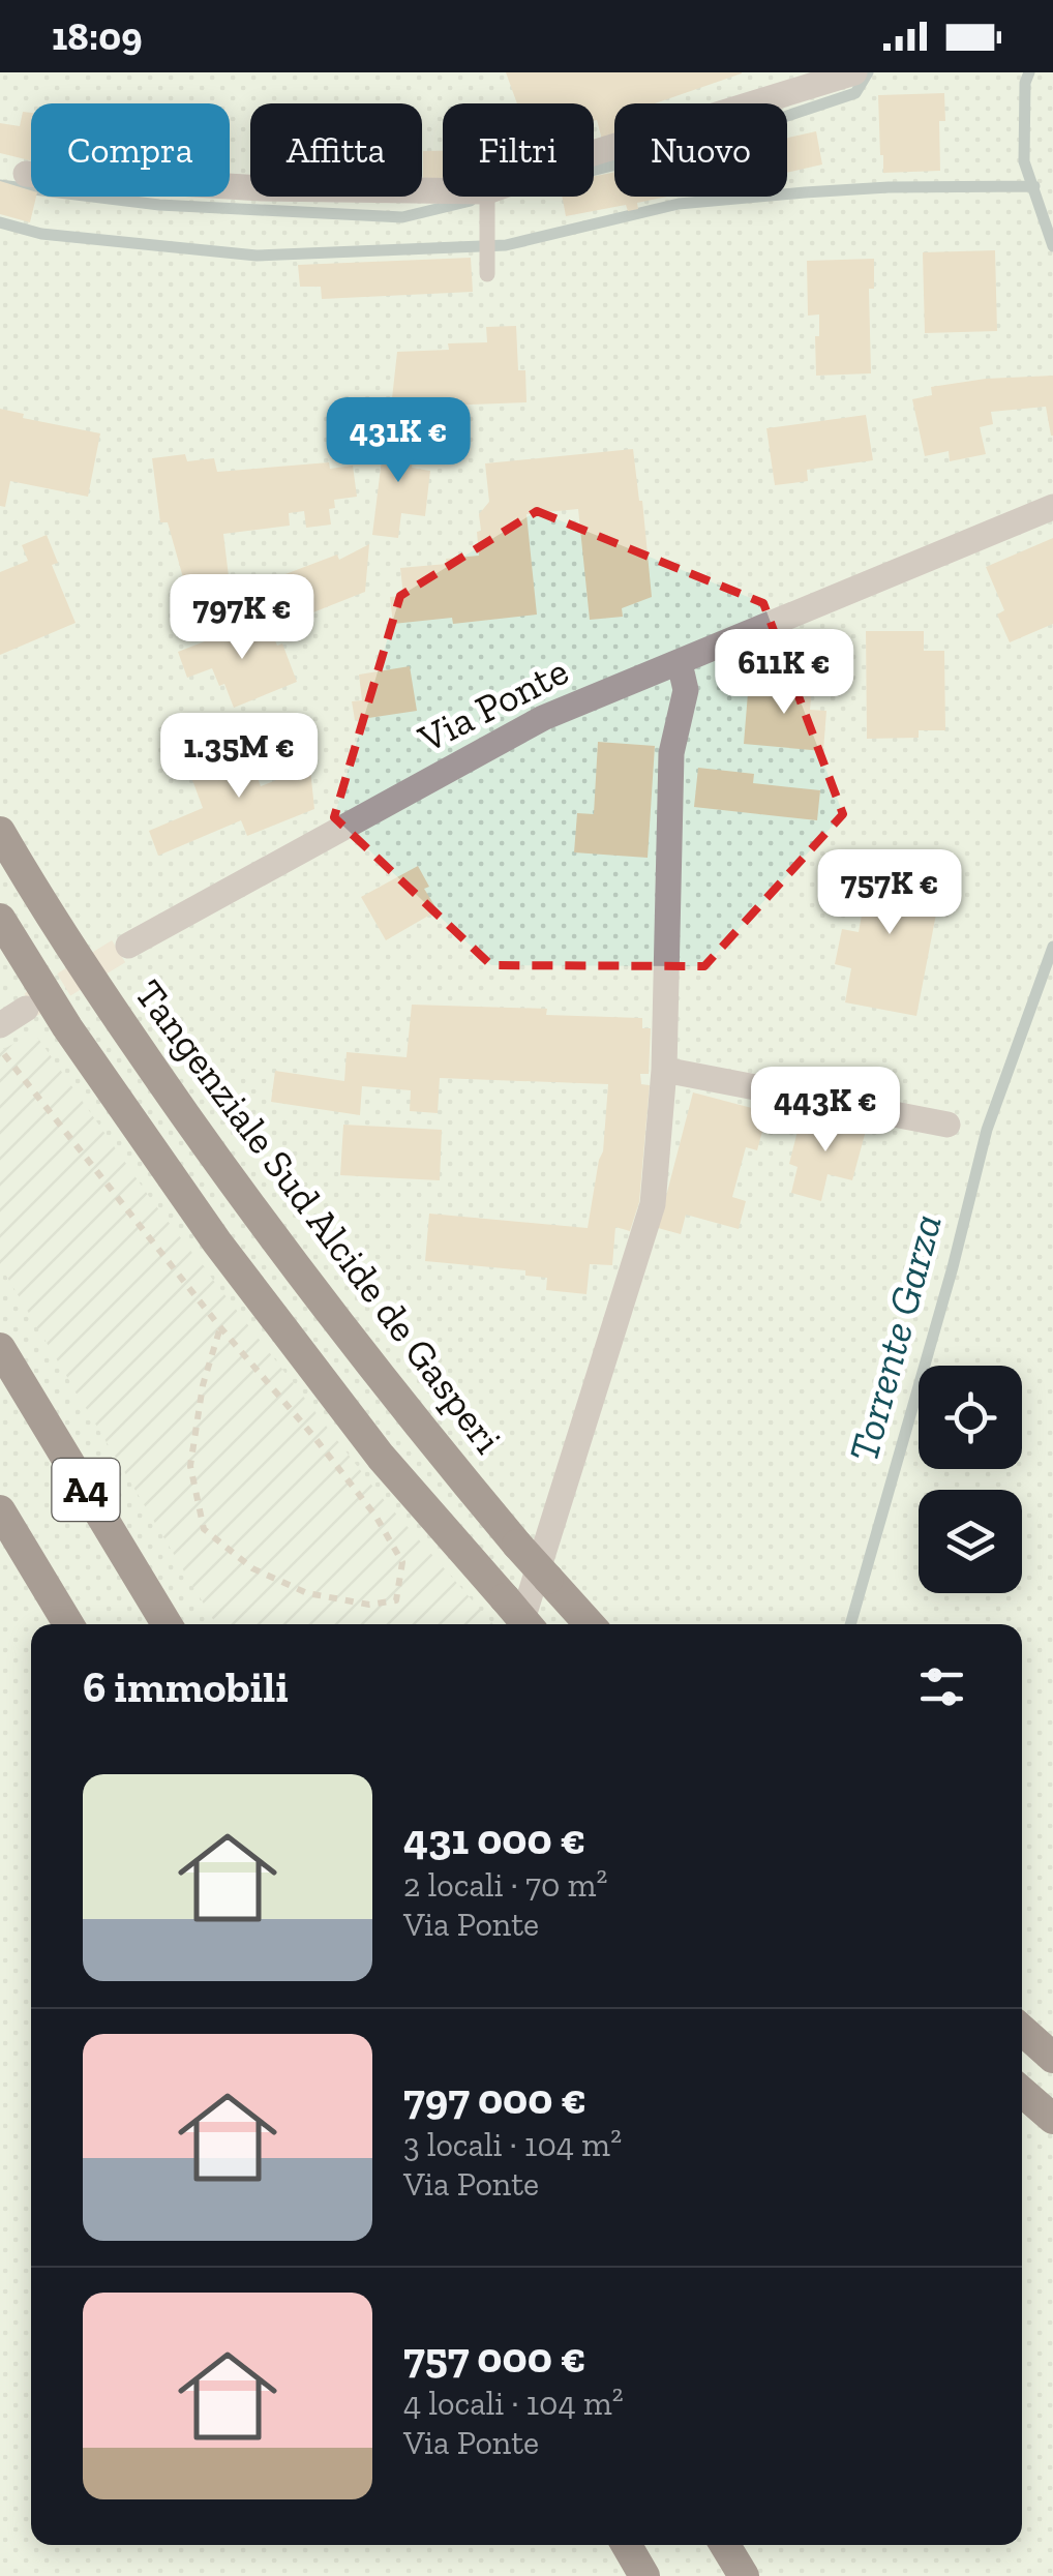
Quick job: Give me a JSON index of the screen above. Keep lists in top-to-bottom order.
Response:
{
  "streets": {
    "highway": ["Tangenziale Sud Alcide de Gasperi", "A4"],
    "street": ["Via Ponte"]
  },
  "water": ["Torrente Garza"],
  "page": {
    "status": "18:09",
    "chip": [
      "Compra",
      "Affitta",
      "Filtri",
      "Nuovo"
    ],
    "price": [
      "431K €",
      "797K €",
      "611K €",
      "1.35M €",
      "757K €",
      "443K €"
    ],
    "heading": "6 immobili",
    "list": [
      {
        "name": "431 000 €",
        "note": "2 locali · 70 m² · Via Ponte"
      },
      {
        "name": "797 000 €",
        "note": "3 locali · 104 m² · Via Ponte"
      },
      {
        "name": "757 000 €",
        "note": "4 locali · 104 m² · Via Ponte"
      }
    ]
  }
}
